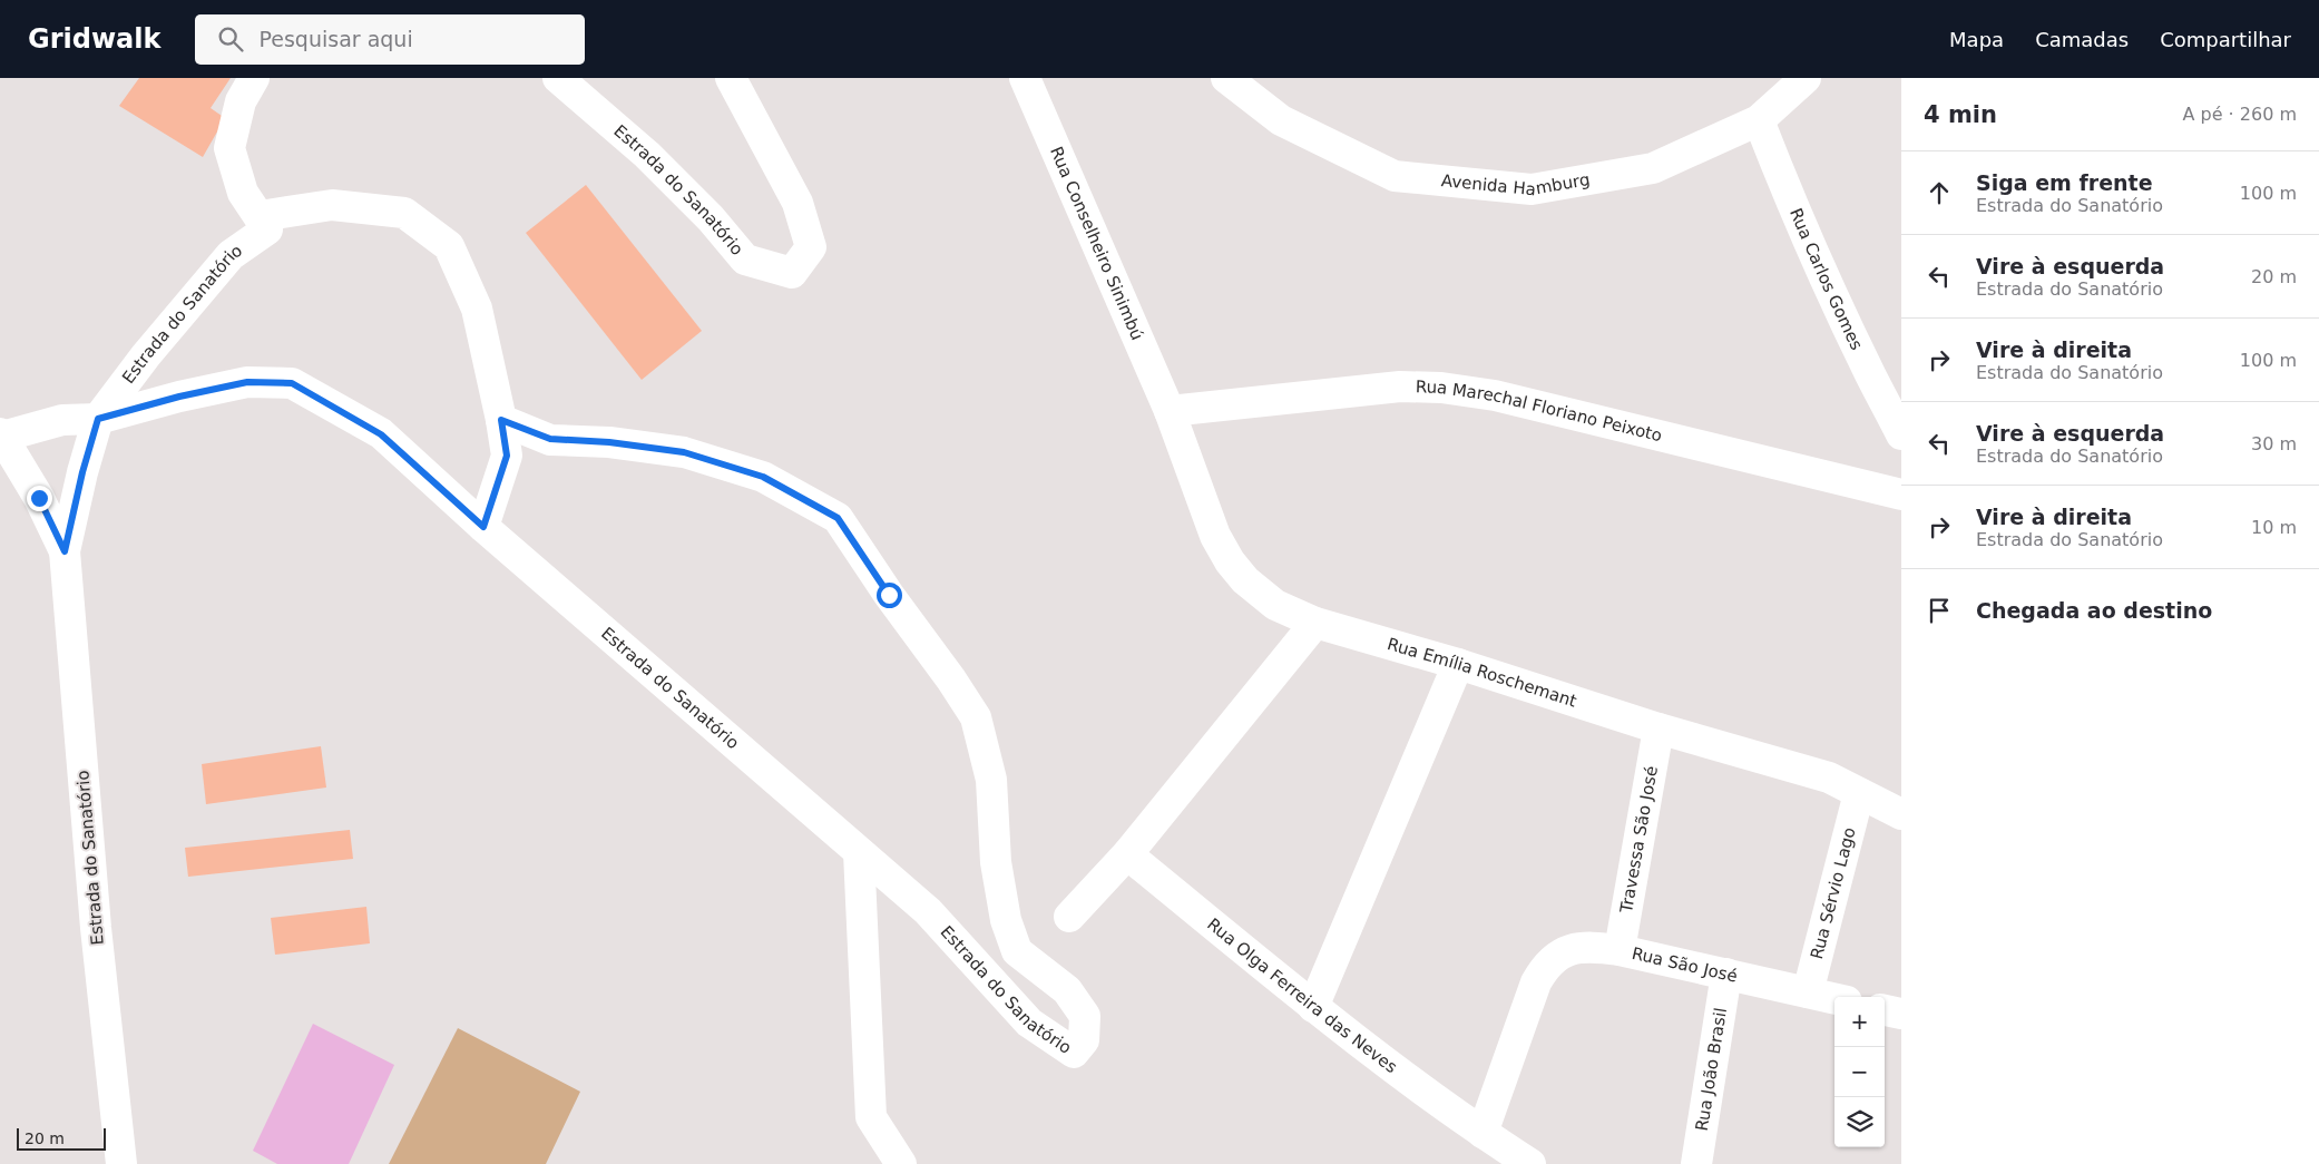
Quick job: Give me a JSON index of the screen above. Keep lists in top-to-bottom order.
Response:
{
  "streets": {
    "street": [
      "Avenida Hamburg",
      "Estrada do Sanatório",
      "Rua Conselheiro Sinimbú",
      "Rua Carlos Gomes",
      "Rua Marechal Floriano Peixoto",
      "Rua Emília Roschemant",
      "Travessa São José",
      "Rua Sérvio Lago",
      "Rua São José",
      "Rua Olga Ferreira das Neves",
      "Rua João Brasil"
    ]
  },
  "crossings": [
    ["Avenida Hamburg", "Rua Carlos Gomes"],
    ["Rua Conselheiro Sinimbú", "Rua Marechal Floriano Peixoto"],
    ["Rua Conselheiro Sinimbú", "Rua Emília Roschemant"],
    ["Rua Marechal Floriano Peixoto", "Rua Emília Roschemant"],
    ["Rua Emília Roschemant", "Travessa São José"],
    ["Rua Emília Roschemant", "Rua Sérvio Lago"],
    ["Travessa São José", "Rua São José"],
    ["Rua Sérvio Lago", "Rua São José"],
    ["Rua São José", "Rua Olga Ferreira das Neves"],
    ["Rua São José", "Rua João Brasil"]
  ],
  "scale_bar": "20 m",
  "page": {
    "header": "Gridwalk",
    "search": "Pesquisar aqui",
    "nav": ["Mapa", "Camadas", "Compartilhar"],
    "heading": ["4 min", "A pé · 260 m"],
    "list": [
      ["Siga em frente", "Estrada do Sanatório", "100 m"],
      ["Vire à esquerda", "Estrada do Sanatório", "20 m"],
      ["Vire à direita", "Estrada do Sanatório", "100 m"],
      ["Vire à esquerda", "Estrada do Sanatório", "30 m"],
      ["Vire à direita", "Estrada do Sanatório", "10 m"],
      "Chegada ao destino"
    ],
    "map_buttons": ["+", "−"],
    "scale": "20 m"
  }
}
